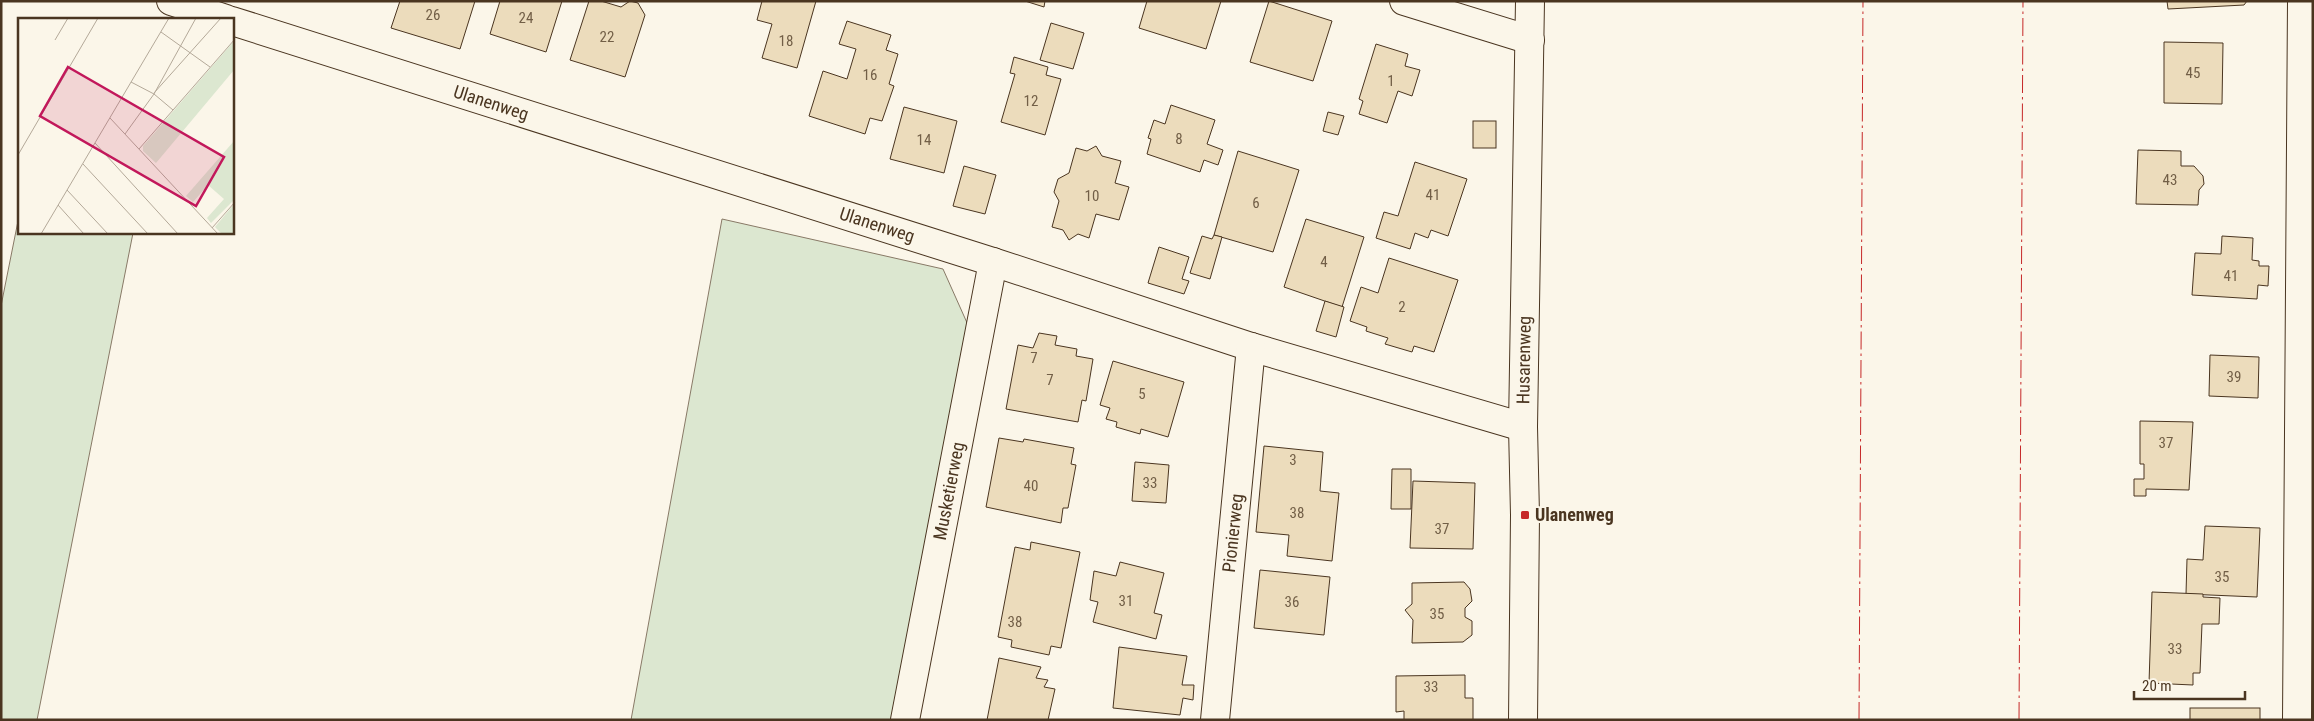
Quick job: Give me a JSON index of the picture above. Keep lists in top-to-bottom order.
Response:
{
  "streets": {
    "street": [
      "Ulanenweg",
      "Husarenweg",
      "Musketierweg",
      "Pionierweg"
    ]
  },
  "crossings": [
    ["Ulanenweg", "Husarenweg"],
    ["Ulanenweg", "Musketierweg"],
    ["Ulanenweg", "Pionierweg"]
  ],
  "places": {
    "transit": ["Ulanenweg"]
  },
  "house_numbers": [
    "26",
    "24",
    "22",
    "18",
    "45",
    "16",
    "1",
    "12",
    "8",
    "14",
    "43",
    "41",
    "10",
    "6",
    "4",
    "41",
    "2",
    "7",
    "39",
    "7",
    "5",
    "37",
    "3",
    "33",
    "40",
    "38",
    "37",
    "35",
    "31",
    "36",
    "35",
    "38",
    "33",
    "33"
  ],
  "scale_bar": "20 m"
}
